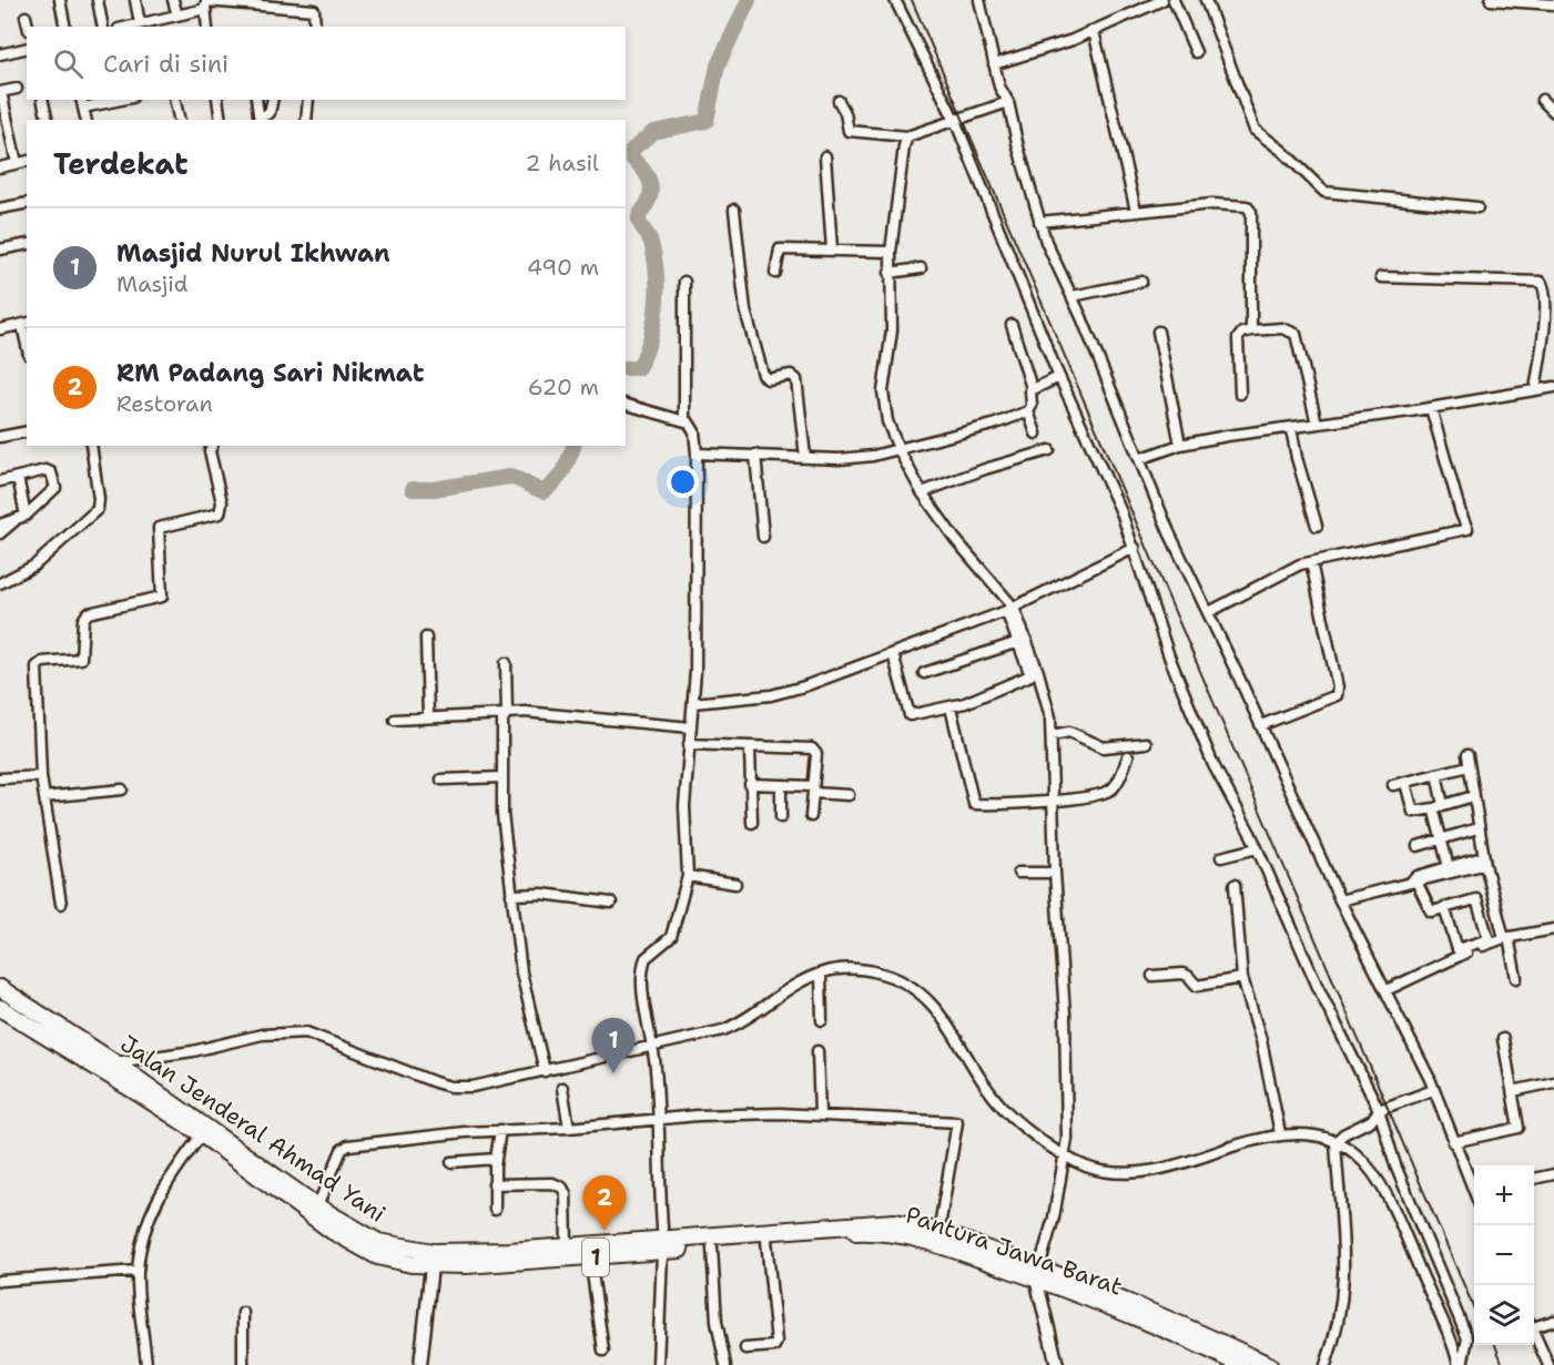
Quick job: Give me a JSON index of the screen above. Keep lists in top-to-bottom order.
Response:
{
  "streets": {
    "highway": ["Jalan Jenderal Ahmad Yani", "Pantura Jawa Barat", "1"]
  },
  "crossings": [
    ["Jalan Jenderal Ahmad Yani", "Pantura Jawa Barat"]
  ],
  "page": {
    "search": "Cari di sini",
    "heading": ["Terdekat", "2 hasil"],
    "list": [
      {
        "mark": "1",
        "name": "Masjid Nurul Ikhwan",
        "note": "Masjid",
        "value": "490 m"
      },
      {
        "mark": "2",
        "name": "RM Padang Sari Nikmat",
        "note": "Restoran",
        "value": "620 m"
      }
    ],
    "pins": ["1", "2"],
    "map_buttons": ["+", "−"]
  }
}
